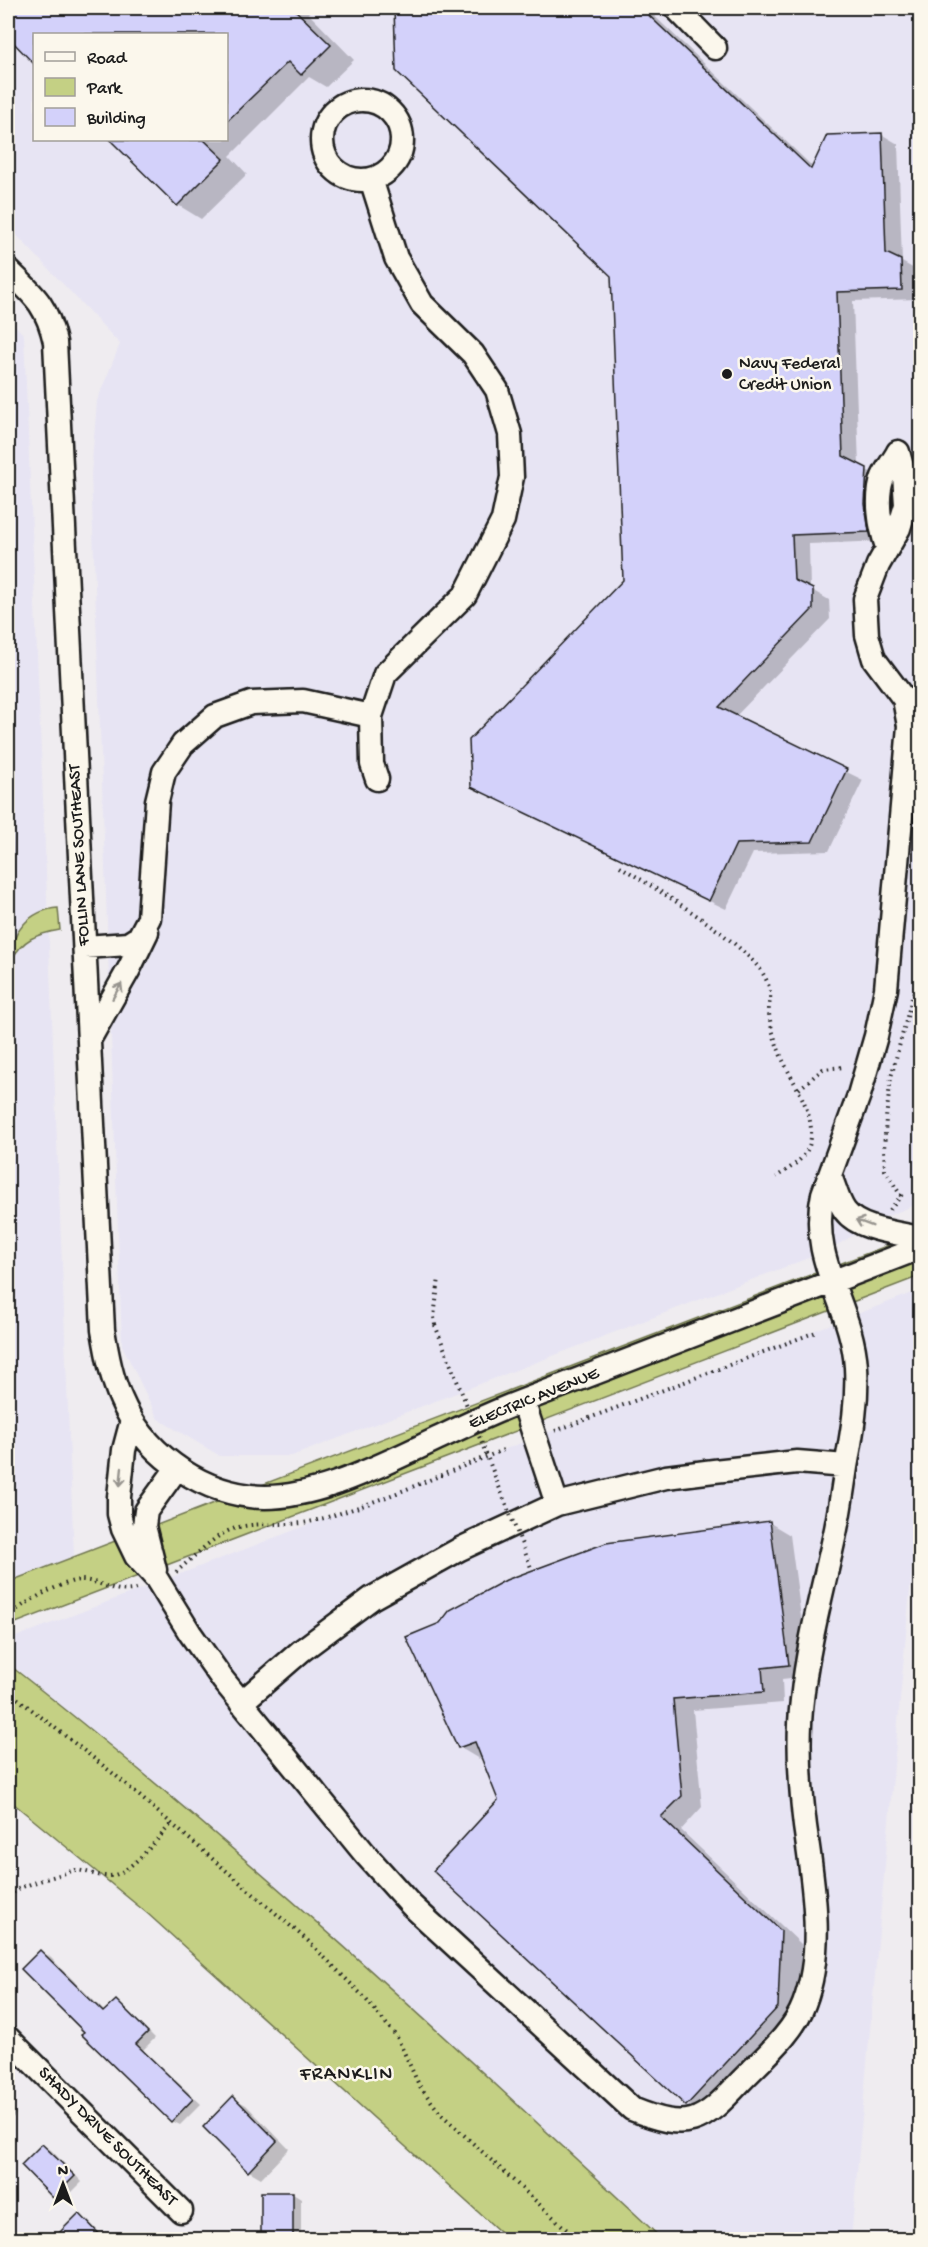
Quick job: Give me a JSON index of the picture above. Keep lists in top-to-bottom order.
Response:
{
  "streets": {
    "street": ["FOLLIN LANE SOUTHEAST", "ELECTRIC AVENUE", "SHADY DRIVE SOUTHEAST"]
  },
  "crossings": [
    ["FOLLIN LANE SOUTHEAST", "ELECTRIC AVENUE"]
  ],
  "districts": ["FRANKLIN"],
  "places": ["Navy Federal Credit Union"],
  "legend": ["Road", "Park", "Building"],
  "north": "top"
}
